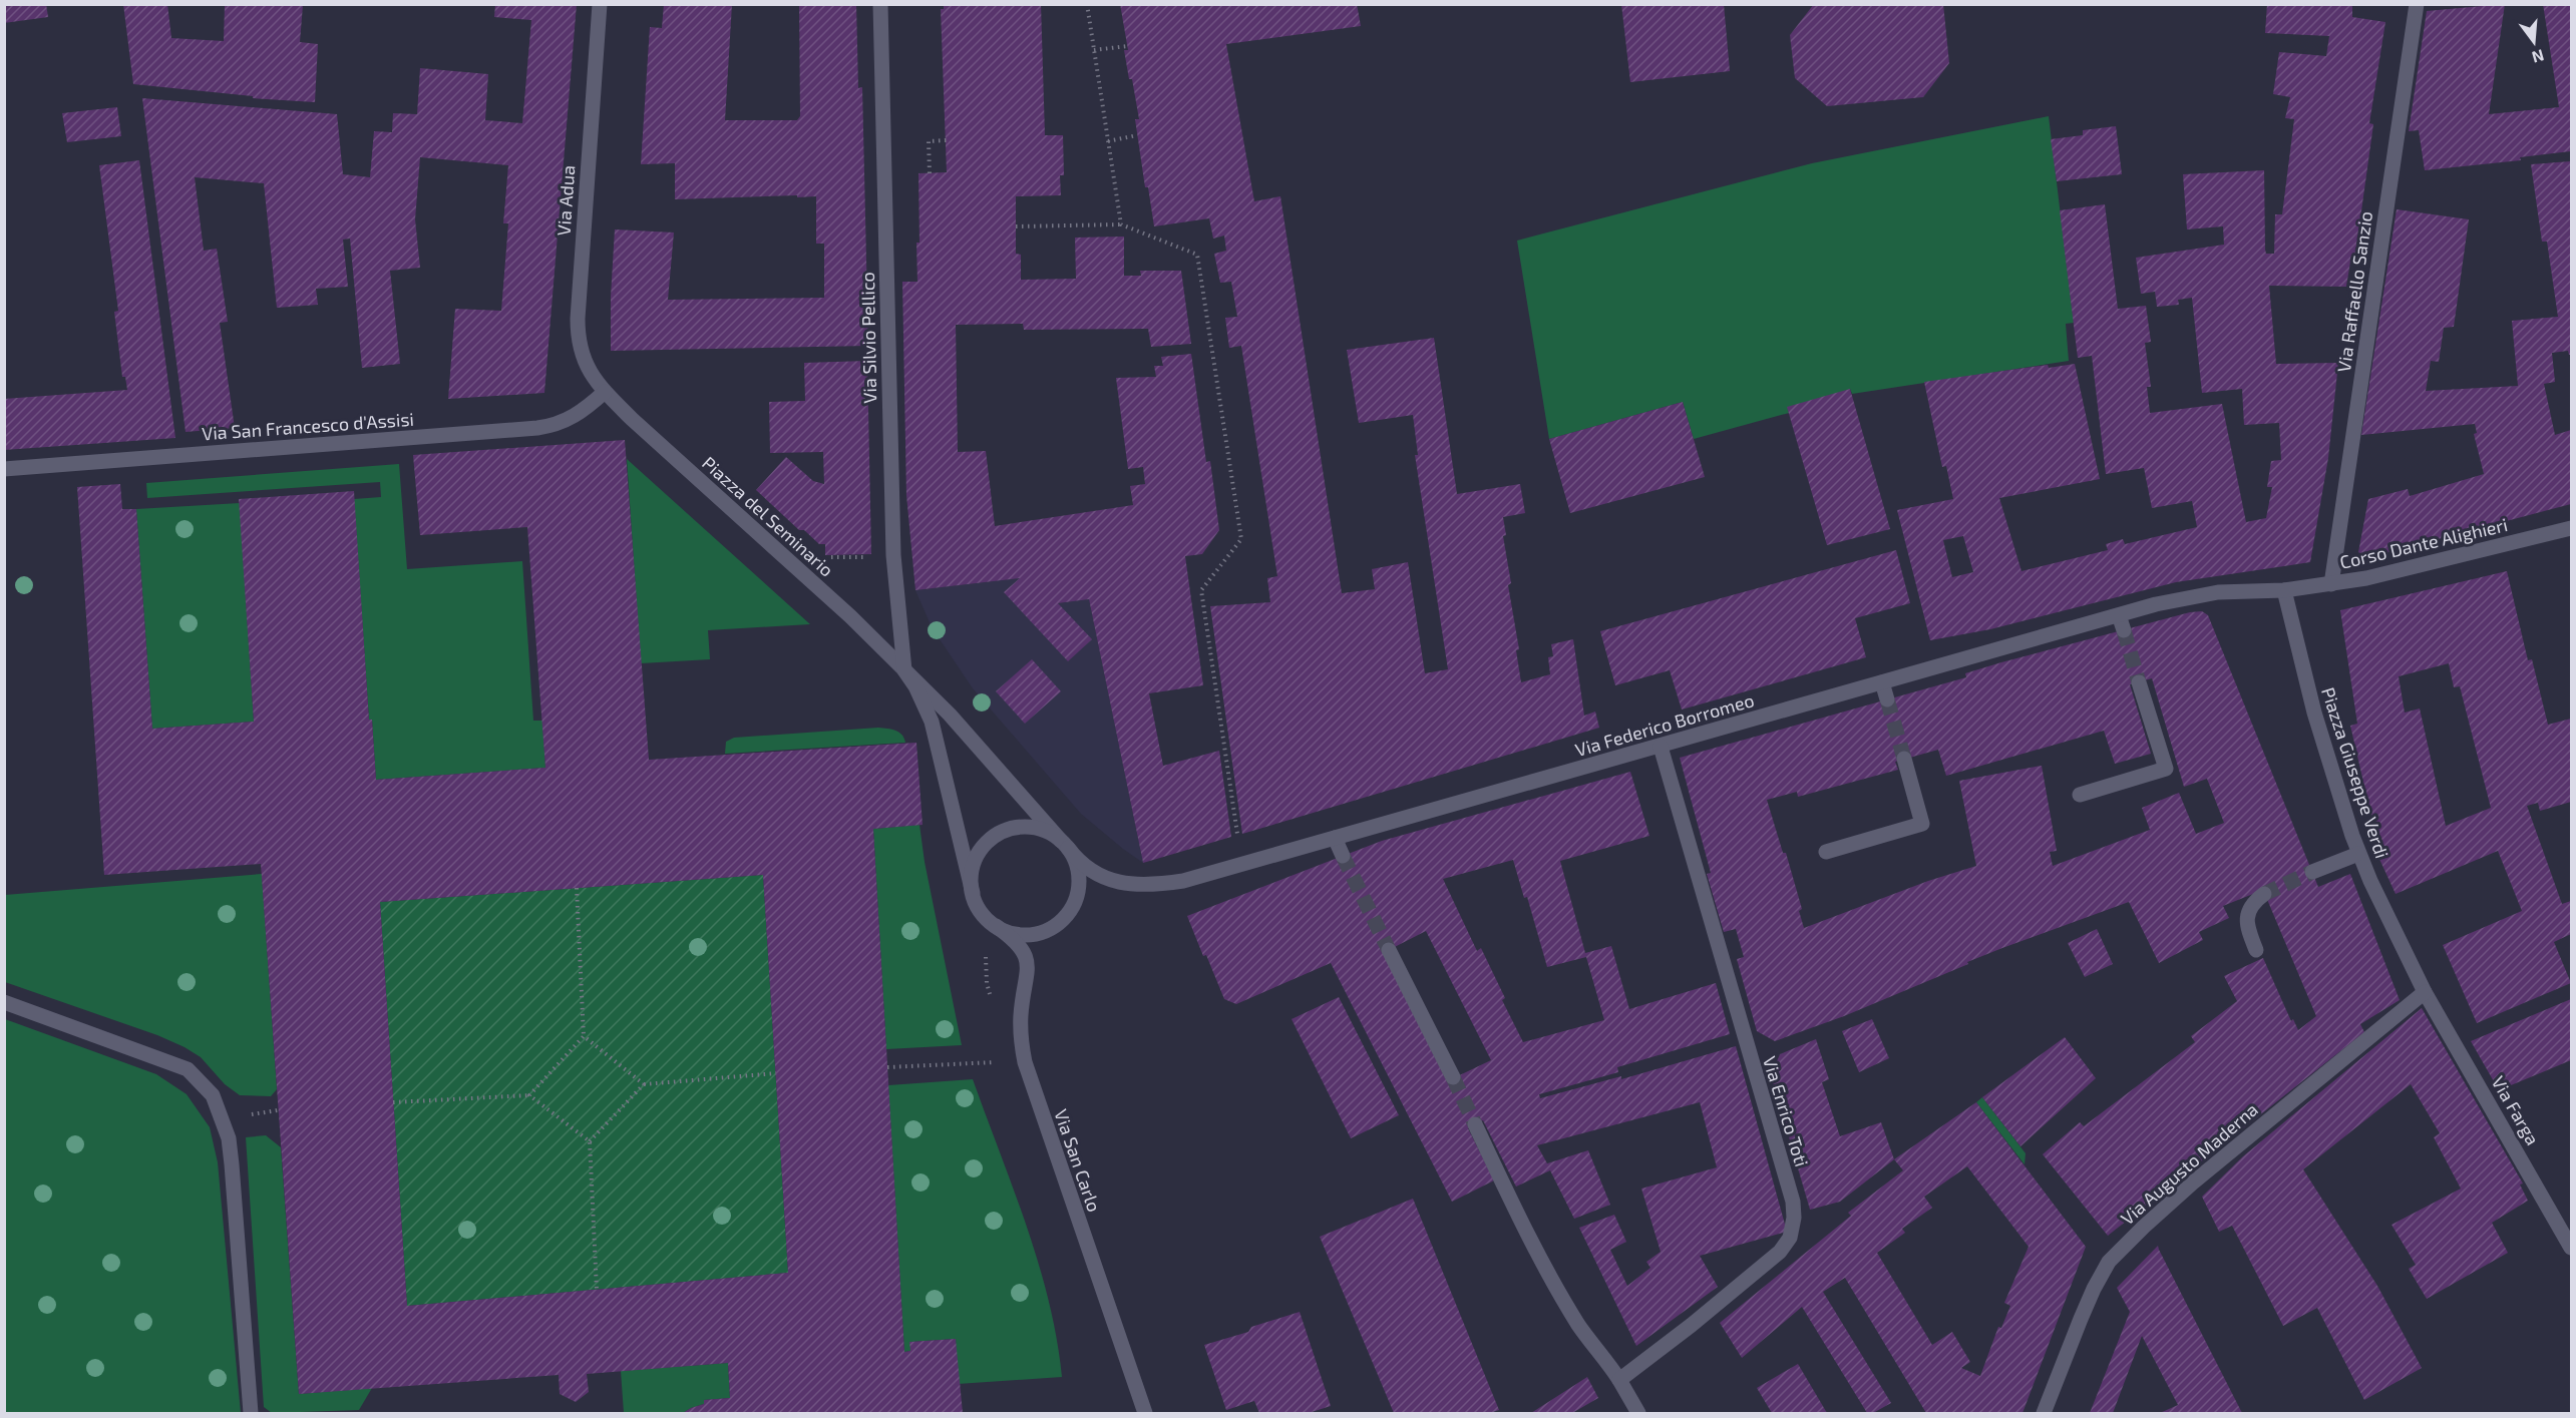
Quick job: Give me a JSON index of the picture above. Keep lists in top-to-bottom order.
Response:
{
  "streets": {
    "street": [
      "Via Adua",
      "Via Raffaello Sanzio",
      "Via Silvio Pellico",
      "Via San Francesco d'Assisi",
      "Piazza del Seminario",
      "Corso Dante Alighieri",
      "Via Federico Borromeo",
      "Piazza Giuseppe Verdi",
      "Via Farga",
      "Via Enrico Toti",
      "Via San Carlo",
      "Via Augusto Maderna"
    ]
  },
  "crossings": [
    ["Via Adua", "Via San Francesco d'Assisi"],
    ["Via Adua", "Piazza del Seminario"],
    ["Via Raffaello Sanzio", "Corso Dante Alighieri"],
    ["Via Silvio Pellico", "Piazza del Seminario"],
    ["Via San Francesco d'Assisi", "Piazza del Seminario"],
    ["Piazza del Seminario", "Via Federico Borromeo"],
    ["Piazza del Seminario", "Via San Carlo"],
    ["Corso Dante Alighieri", "Via Federico Borromeo"],
    ["Corso Dante Alighieri", "Piazza Giuseppe Verdi"],
    ["Via Federico Borromeo", "Piazza Giuseppe Verdi"],
    ["Via Federico Borromeo", "Via Enrico Toti"],
    ["Via Federico Borromeo", "Via San Carlo"],
    ["Piazza Giuseppe Verdi", "Via Farga"],
    ["Piazza Giuseppe Verdi", "Via Augusto Maderna"],
    ["Via Farga", "Via Augusto Maderna"]
  ],
  "north": "bottom"
}
